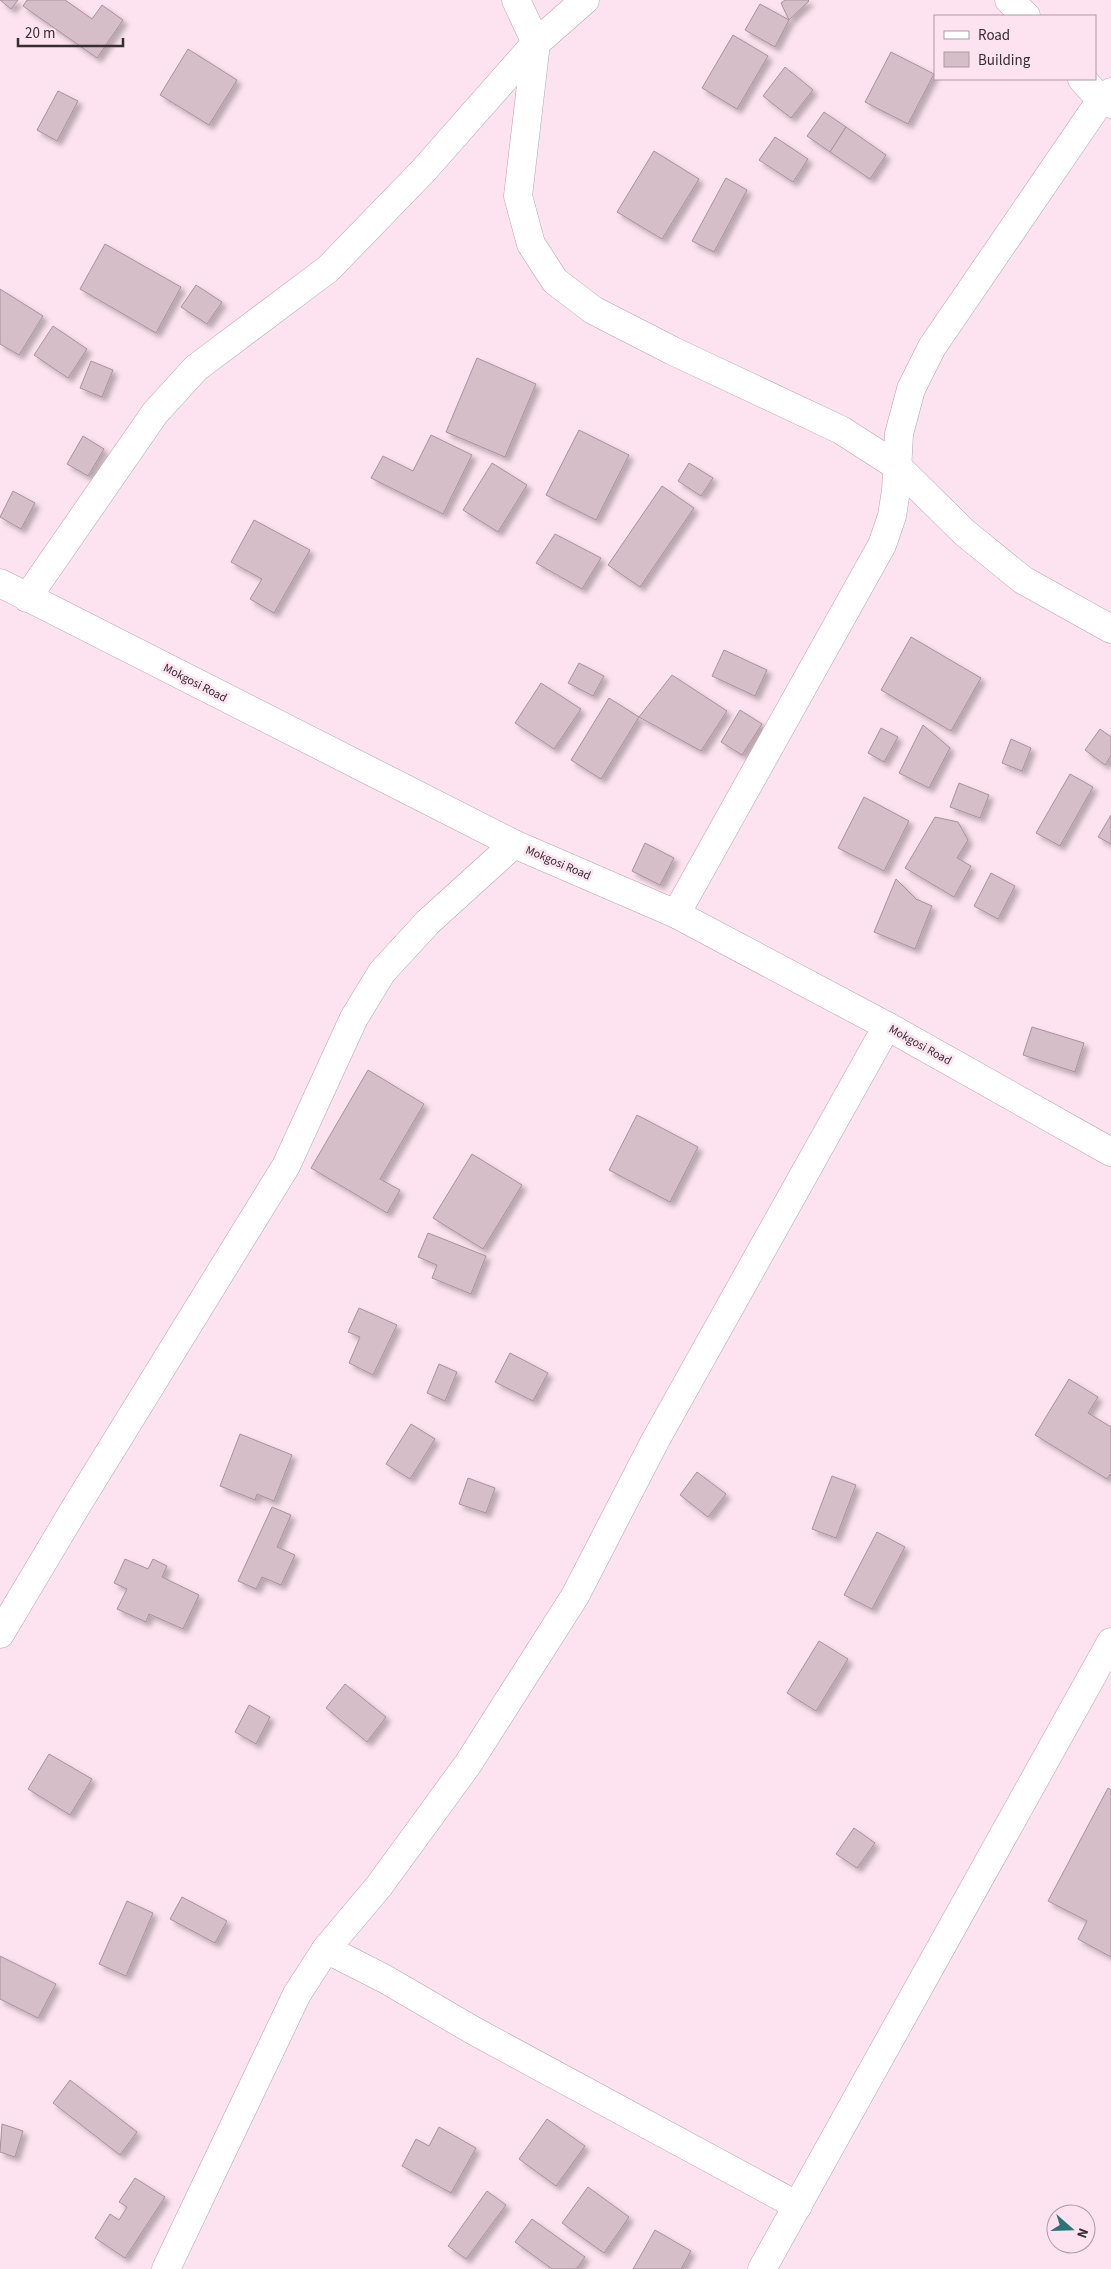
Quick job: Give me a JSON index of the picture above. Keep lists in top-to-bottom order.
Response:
{
  "streets": {
    "street": ["Mokgosi Road"]
  },
  "legend": ["Road", "Building"],
  "scale_bar": "20 m",
  "north": "right"
}
